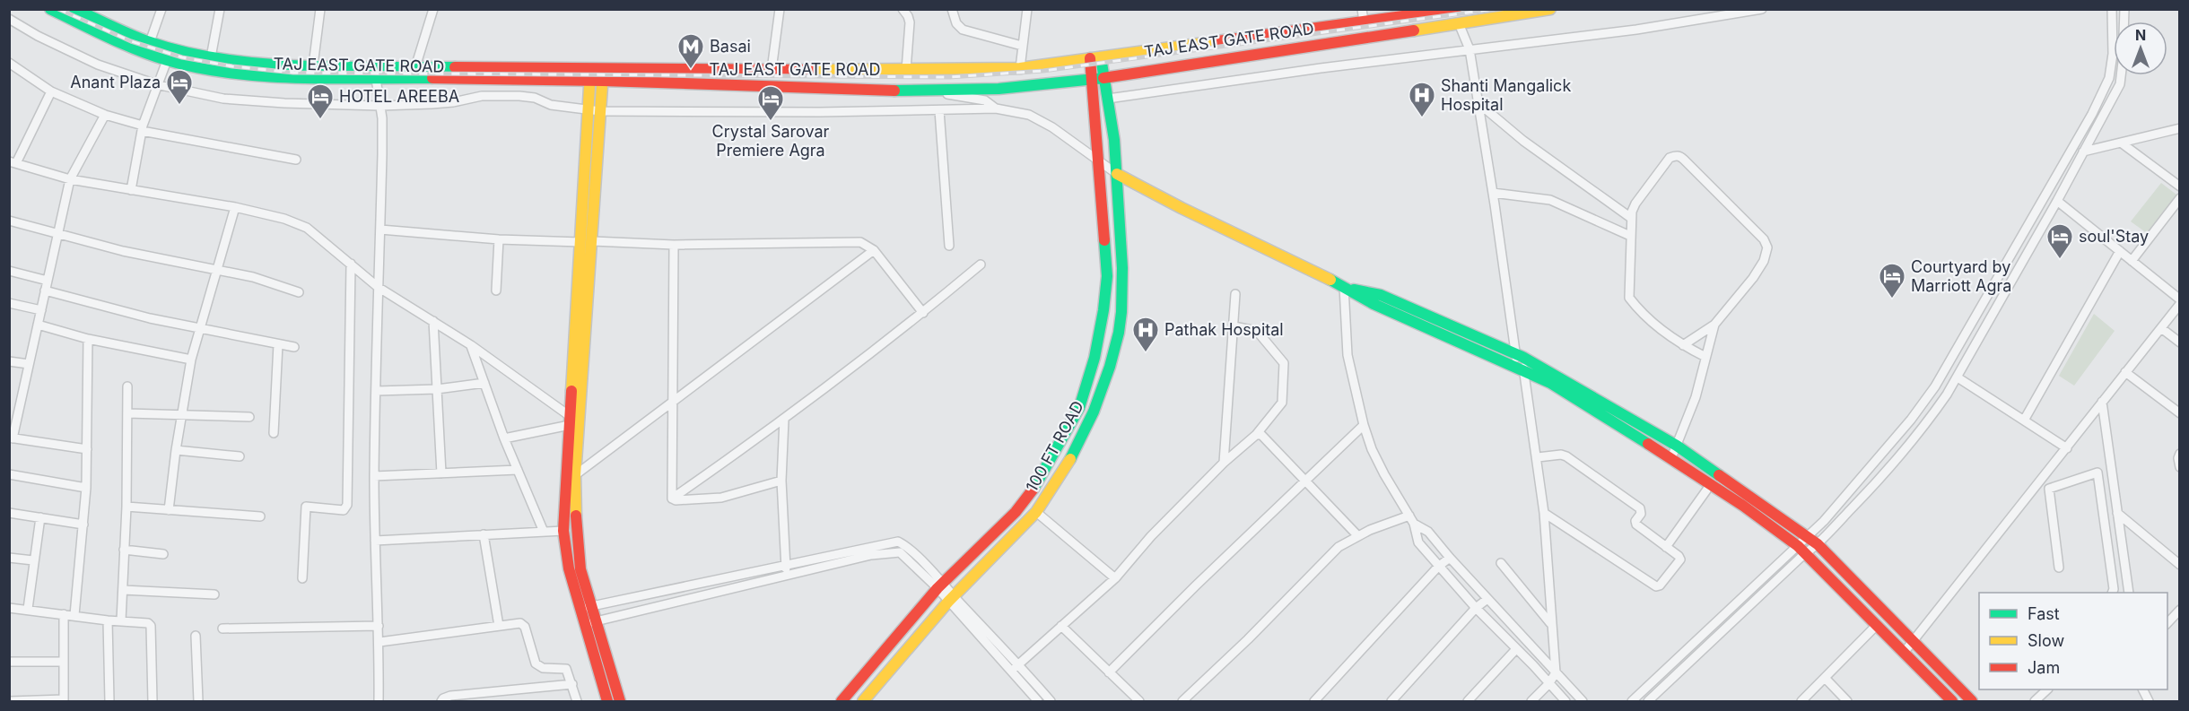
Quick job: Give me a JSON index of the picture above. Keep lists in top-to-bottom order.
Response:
{
  "streets": {
    "main road": ["TAJ EAST GATE ROAD", "100 FT ROAD"]
  },
  "crossings": [
    ["TAJ EAST GATE ROAD", "100 FT ROAD"]
  ],
  "places": {
    "metro station": ["Basai"],
    "hotel": [
      "Anant Plaza",
      "HOTEL AREEBA",
      "Crystal Sarovar Premiere Agra",
      "soul'Stay",
      "Courtyard by Marriott Agra"
    ],
    "hospital": ["Shanti Mangalick Hospital", "Pathak Hospital"]
  },
  "legend": ["Fast", "Slow", "Jam"],
  "north": "top"
}
